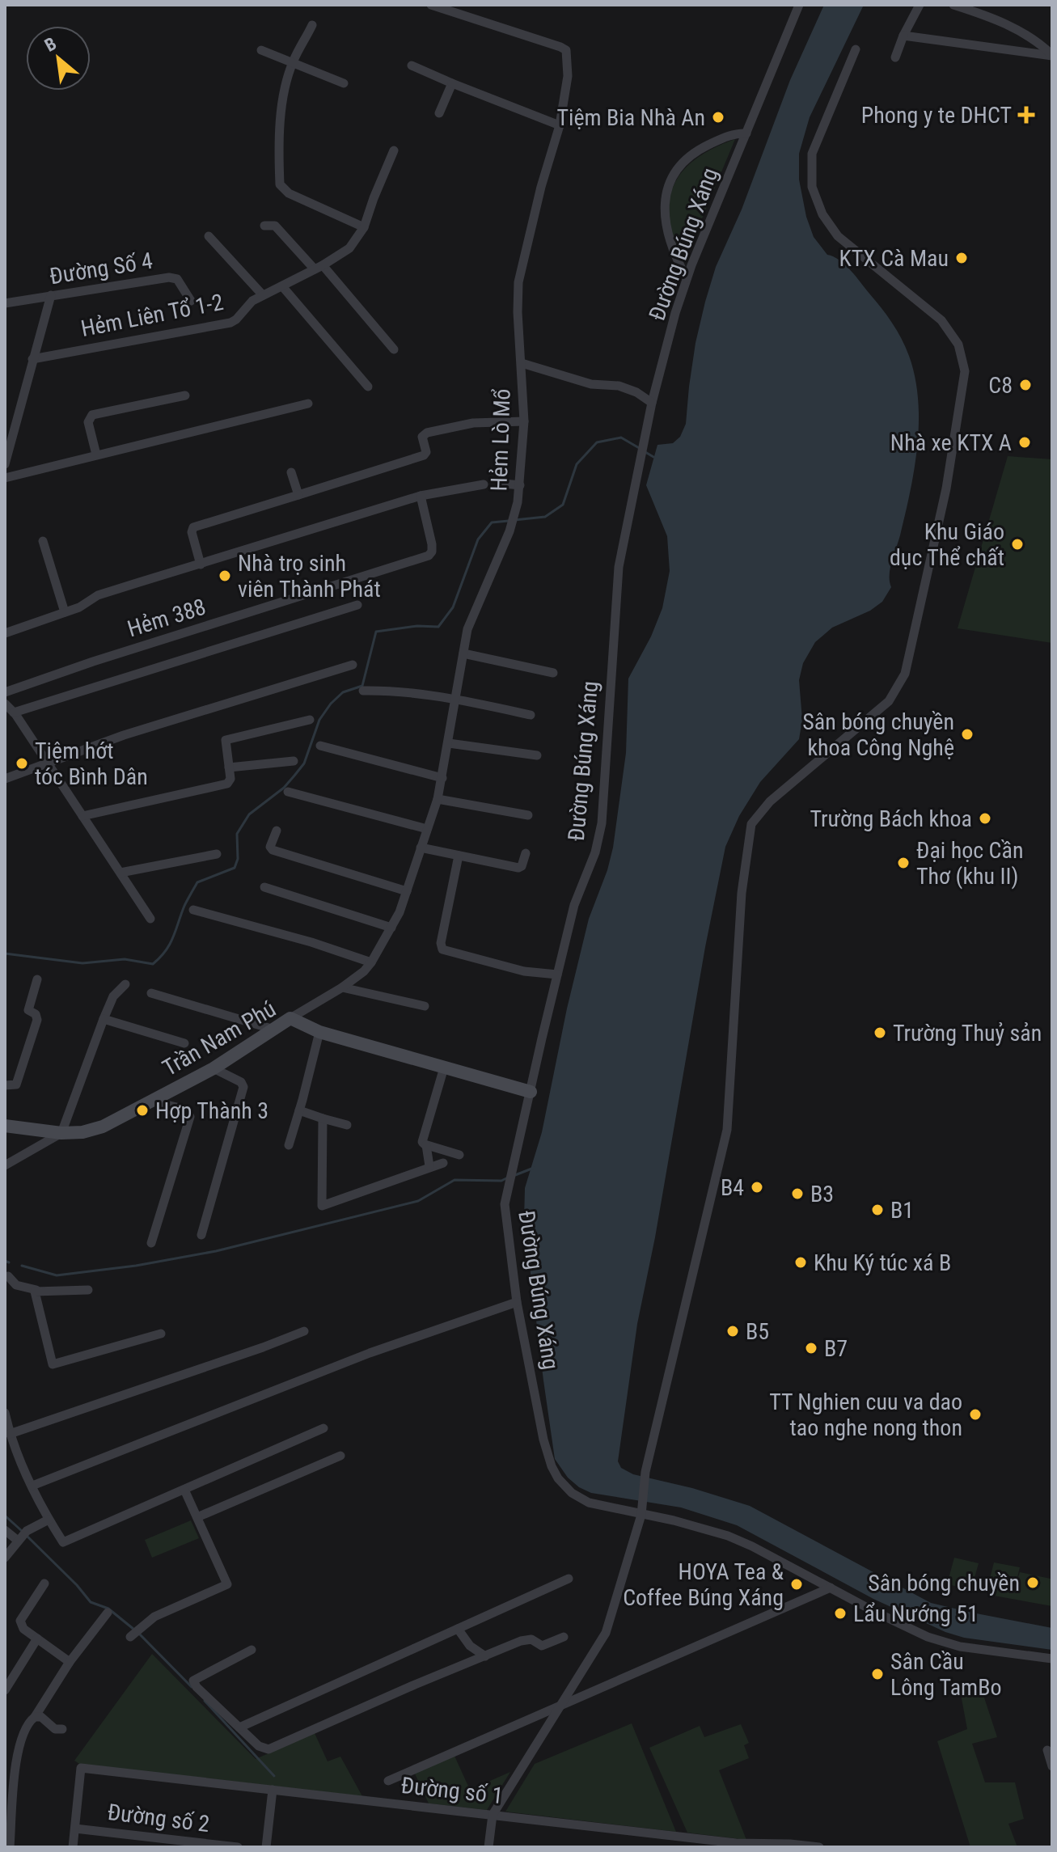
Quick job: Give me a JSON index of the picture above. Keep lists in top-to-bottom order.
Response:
{
  "streets": {
    "street": [
      "Đường Búng Xáng",
      "Đường Số 4",
      "Hẻm Liên Tổ 1-2",
      "Hẻm Lò Mổ",
      "Hẻm 388",
      "Trần Nam Phú",
      "Đường số 1",
      "Đường số 2"
    ]
  },
  "crossings": [
    ["Đường Búng Xáng", "Trần Nam Phú"],
    ["Đường số 1", "Đường số 2"]
  ],
  "places": {
    "health": ["Phong y te DHCT"],
    "other": [
      "Tiệm Bia Nhà An",
      "KTX Cà Mau",
      "C8",
      "Nhà xe KTX A",
      "Khu Giáo dục Thể chất",
      "Nhà trọ sinh viên Thành Phát",
      "Sân bóng chuyền khoa Công Nghệ",
      "Tiệm hớt tóc Bình Dân",
      "Trường Bách khoa",
      "Đại học Cần Thơ (khu II)",
      "Trường Thuỷ sản",
      "Hợp Thành 3",
      "B4",
      "B3",
      "B1",
      "Khu Ký túc xá B",
      "B5",
      "B7",
      "TT Nghien cuu va dao tao nghe nong thon",
      "Sân bóng chuyền",
      "HOYA Tea & Coffee Búng Xáng",
      "Lẩu Nướng 51",
      "Sân Cầu Lông TamBo"
    ]
  },
  "north": "top left"
}
